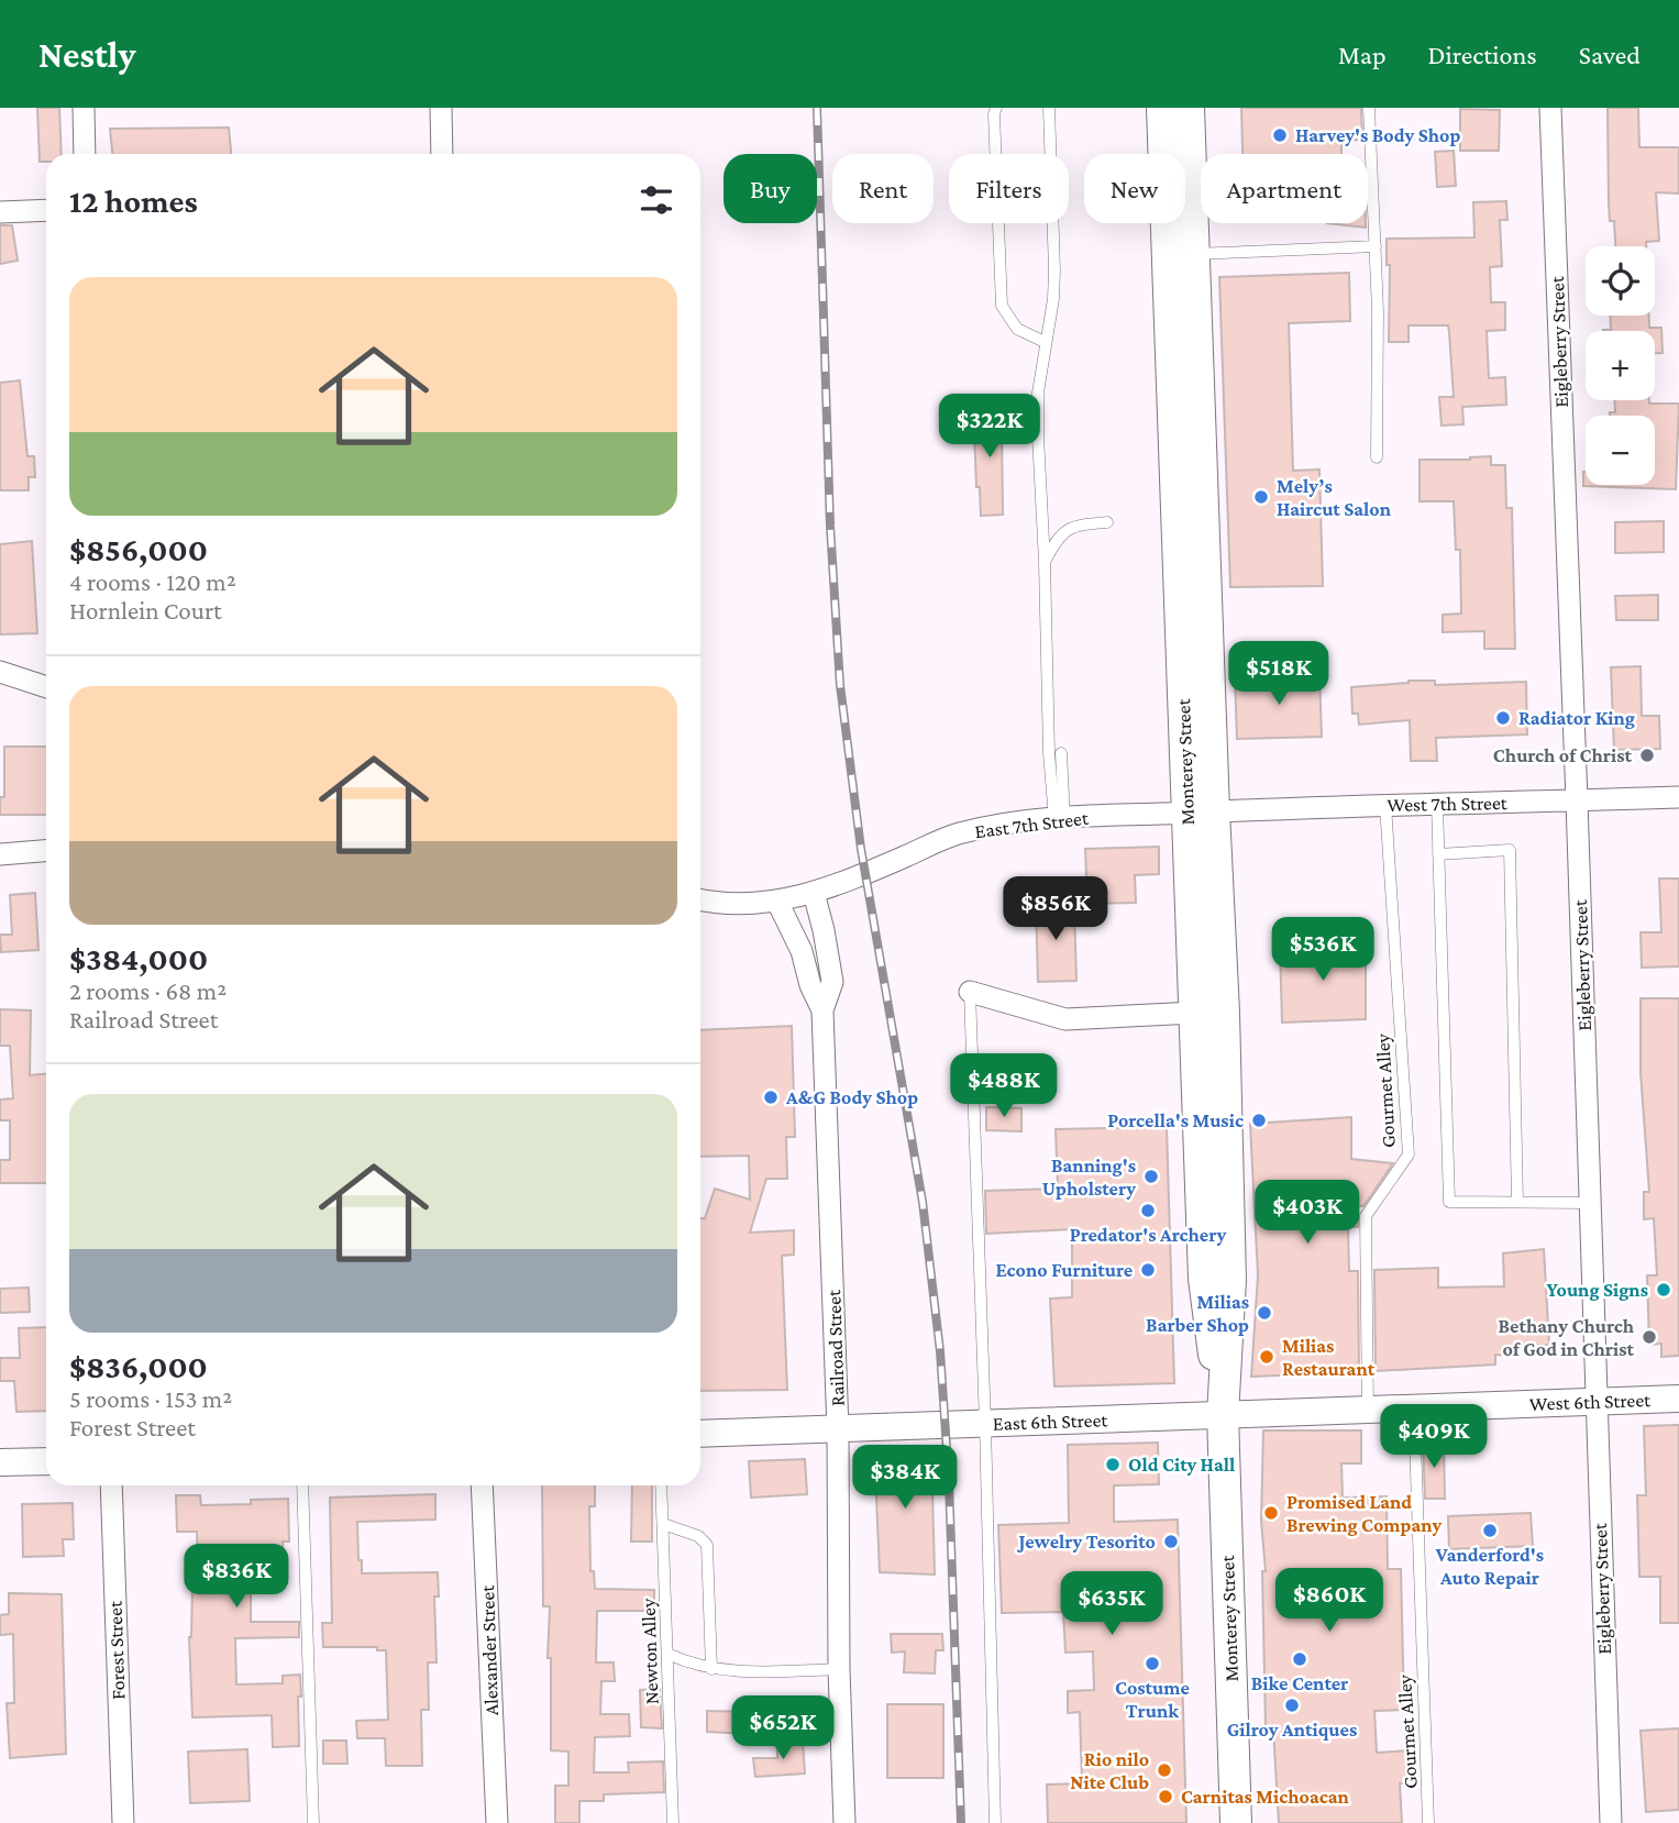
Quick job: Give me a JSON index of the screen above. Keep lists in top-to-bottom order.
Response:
{
  "streets": {
    "main road": ["Monterey Street"],
    "street": [
      "Eigleberry Street",
      "West 7th Street",
      "East 7th Street",
      "Railroad Street",
      "West 6th Street",
      "East 6th Street",
      "Forest Street",
      "Alexander Street"
    ],
    "lane": ["Gourmet Alley", "Newton Alley"]
  },
  "crossings": [
    ["Eigleberry Street", "West 7th Street"],
    ["Eigleberry Street", "West 6th Street"],
    ["Monterey Street", "West 7th Street"],
    ["Monterey Street", "East 7th Street"],
    ["Monterey Street", "West 6th Street"],
    ["Monterey Street", "East 6th Street"],
    ["West 7th Street", "East 7th Street"],
    ["West 7th Street", "Gourmet Alley"],
    ["East 7th Street", "Railroad Street"],
    ["Gourmet Alley", "West 6th Street"],
    ["Railroad Street", "East 6th Street"],
    ["West 6th Street", "East 6th Street"]
  ],
  "places": [
    "Harvey's Body Shop",
    "Mely’s Haircut Salon",
    "Radiator King",
    "Church of Christ",
    "A&G Body Shop",
    "Porcella's Music",
    "Banning's Upholstery",
    "Predator's Archery",
    "Econo Furniture",
    "Young Signs",
    "Milias Barber Shop",
    "Bethany Church of God in Christ",
    "Milias Restaurant",
    "Old City Hall",
    "Promised Land Brewing Company",
    "Vanderford's Auto Repair",
    "Jewelry Tesorito",
    "Bike Center",
    "Costume Trunk",
    "Gilroy Antiques",
    "Rio nilo Nite Club",
    "Carnitas Michoacan"
  ],
  "page": {
    "header": "Nestly",
    "nav": ["Map", "Directions", "Saved"],
    "chip": [
      "Buy",
      "Rent",
      "Filters",
      "New",
      "Apartment"
    ],
    "heading": "12 homes",
    "map_buttons": ["+", "−"],
    "list": [
      {
        "name": "$856,000",
        "note": "4 rooms · 120 m² · Hornlein Court"
      },
      {
        "name": "$384,000",
        "note": "2 rooms · 68 m² · Railroad Street"
      },
      {
        "name": "$836,000",
        "note": "5 rooms · 153 m² · Forest Street"
      }
    ],
    "price": [
      "$322K",
      "$518K",
      "$856K",
      "$536K",
      "$488K",
      "$403K",
      "$409K",
      "$384K",
      "$836K",
      "$860K",
      "$635K",
      "$652K"
    ]
  }
}
